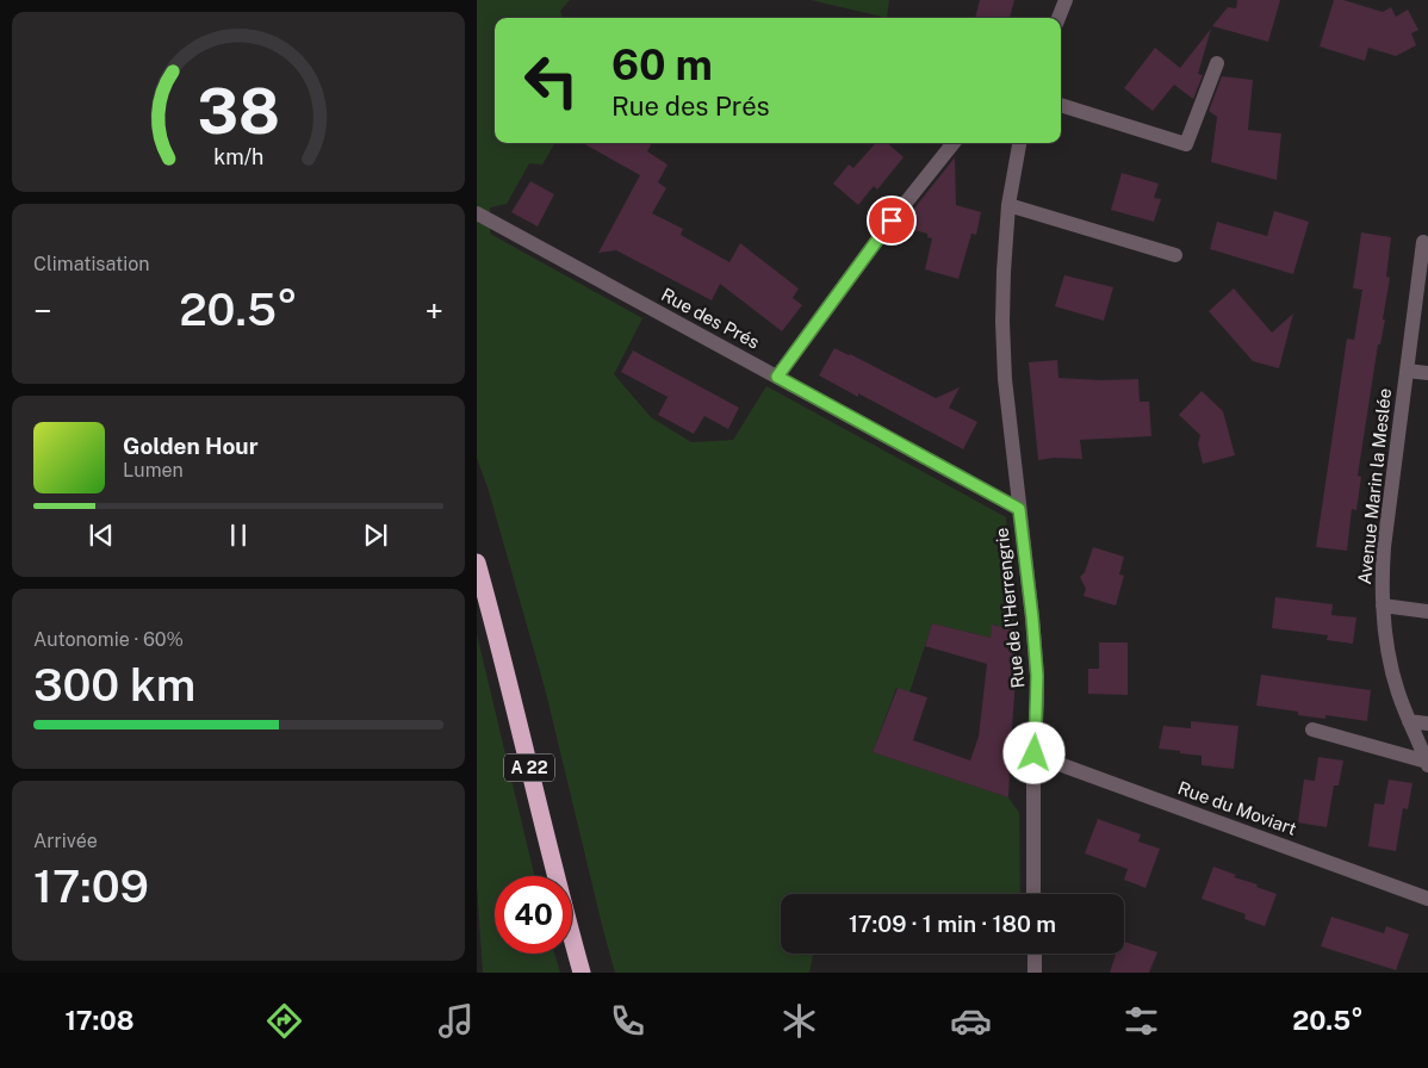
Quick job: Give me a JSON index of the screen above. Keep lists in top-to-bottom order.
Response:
{
  "streets": {
    "highway": ["A 22"],
    "street": [
      "Rue des Prés",
      "Avenue Marin la Meslée",
      "Rue de l'Herrengrie",
      "Rue du Moviart"
    ]
  },
  "crossings": [
    ["Rue des Prés", "Rue de l'Herrengrie"],
    ["Rue de l'Herrengrie", "Rue du Moviart"]
  ],
  "page": {
    "turn": ["60 m", "Rue des Prés"],
    "tile": [
      "Climatisation",
      ["Autonomie · 60%", "300 km"],
      ["Arrivée", "17:09"]
    ],
    "heat": ["−", "20.5°", "+"],
    "song": ["Golden Hour", "Lumen"],
    "limit": "40",
    "trip": "17:09 · 1 min · 180 m",
    "tabs": ["17:08", "20.5°"],
    "gauge": ["38", "km/h"]
  }
}
